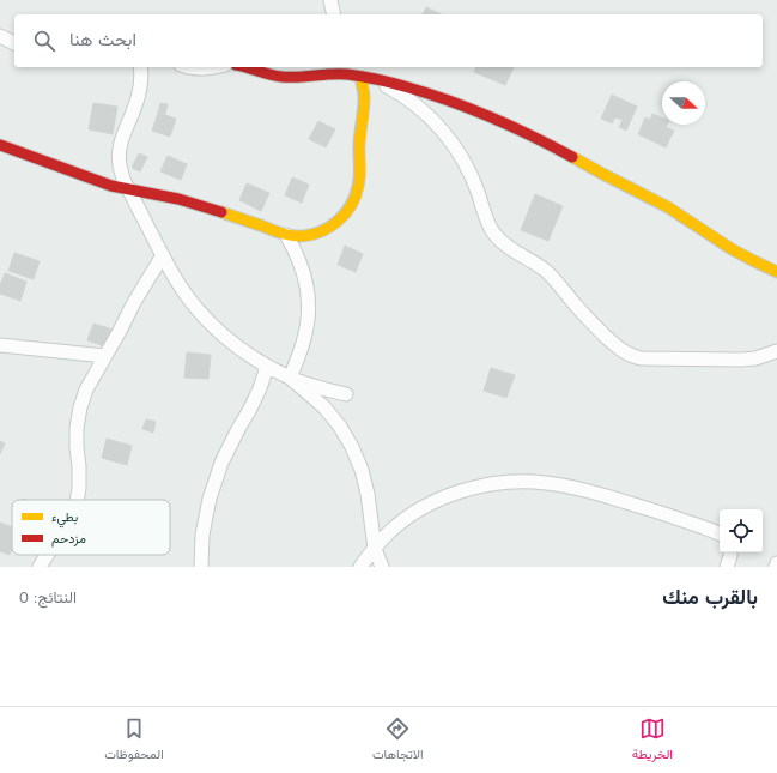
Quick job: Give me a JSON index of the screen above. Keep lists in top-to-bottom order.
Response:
{
  "legend": ["بطيء", "مزدحم"],
  "north": "right",
  "page": {
    "search": "ابحث هنا",
    "heading": ["بالقرب منك", "النتائج: 0"],
    "nav": ["الخريطة", "الاتجاهات", "المحفوظات"]
  }
}
